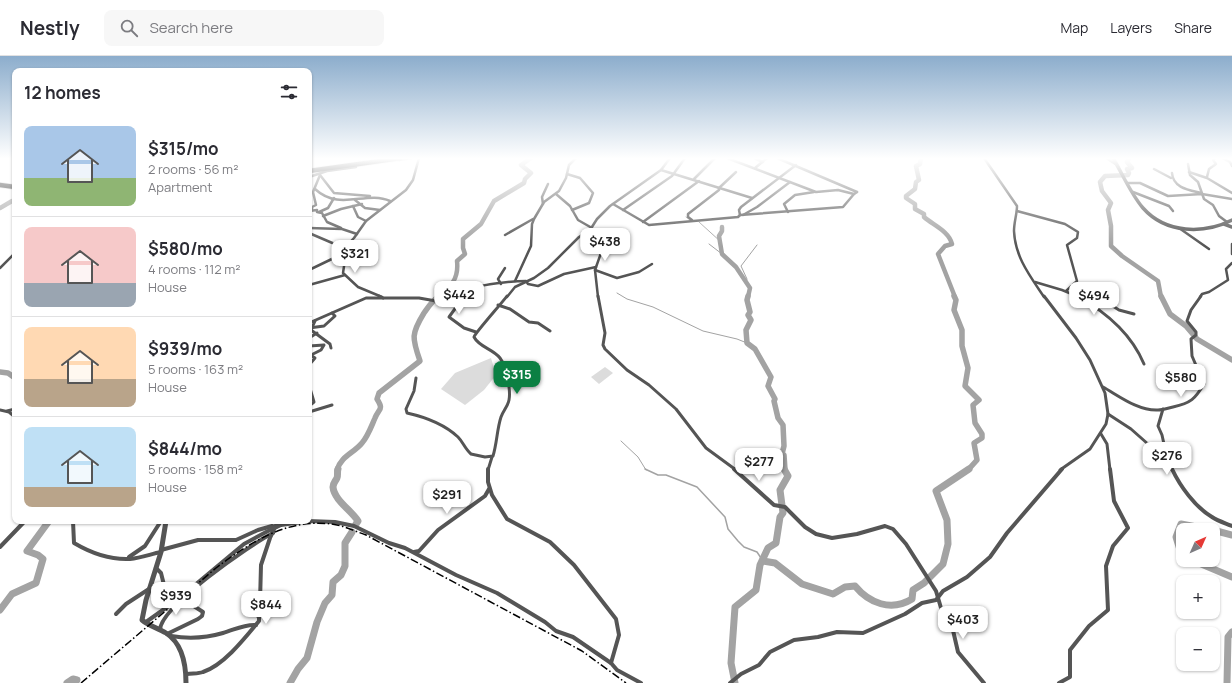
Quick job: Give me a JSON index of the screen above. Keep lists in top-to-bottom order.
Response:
{
  "north": "top right",
  "page": {
    "header": "Nestly",
    "search": "Search here",
    "nav": ["Map", "Layers", "Share"],
    "heading": "12 homes",
    "list": [
      {
        "name": "$315/mo",
        "note": "2 rooms · 56 m² · Apartment"
      },
      {
        "name": "$580/mo",
        "note": "4 rooms · 112 m² · House"
      },
      {
        "name": "$939/mo",
        "note": "5 rooms · 163 m² · House"
      },
      {
        "name": "$844/mo",
        "note": "5 rooms · 158 m² · House"
      }
    ],
    "price": [
      "$438",
      "$321",
      "$442",
      "$494",
      "$315",
      "$580",
      "$276",
      "$277",
      "$291",
      "$939",
      "$844",
      "$403"
    ],
    "map_buttons": ["+", "−"]
  }
}
